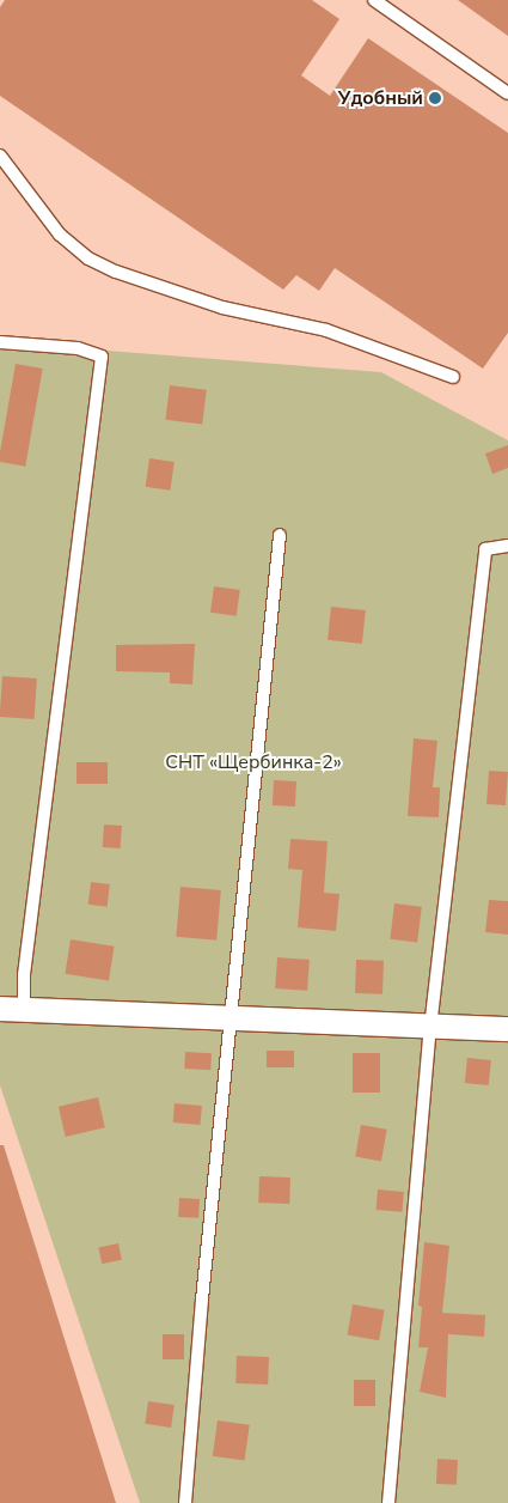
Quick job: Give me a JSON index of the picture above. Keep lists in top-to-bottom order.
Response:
{
  "parks": ["СНТ «Щербинка-2»"],
  "places": ["Удобный"]
}
